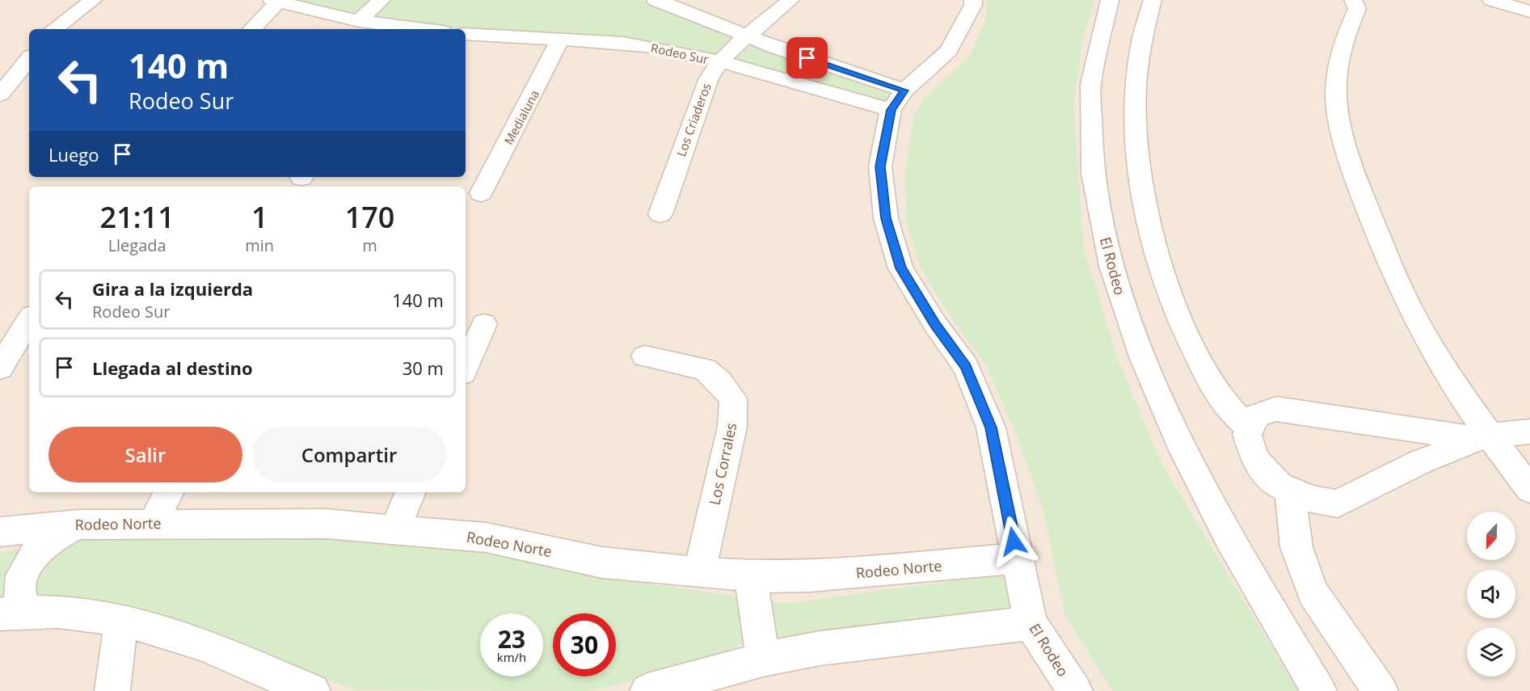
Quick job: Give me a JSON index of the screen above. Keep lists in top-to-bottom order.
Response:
{
  "streets": {
    "street": [
      "Rodeo Sur",
      "Medialuna",
      "Los Criaderos",
      "El Rodeo",
      "Los Corrales",
      "Rodeo Norte"
    ]
  },
  "crossings": [
    ["Rodeo Sur", "Medialuna"],
    ["Rodeo Sur", "Los Criaderos"],
    ["Rodeo Sur", "El Rodeo"],
    ["El Rodeo", "Rodeo Norte"],
    ["Los Corrales", "Rodeo Norte"]
  ],
  "north": "bottom",
  "page": {
    "turn": ["140 m", "Rodeo Sur"],
    "then": "Luego",
    "eta": [
      "21:11",
      "Llegada",
      "1",
      "min",
      "170",
      "m"
    ],
    "list": [
      {
        "name": "Gira a la izquierda",
        "note": "Rodeo Sur",
        "value": "140 m"
      },
      {
        "name": "Llegada al destino",
        "value": "30 m"
      }
    ],
    "buttons": ["Salir", "Compartir"],
    "speed": "23 km/h",
    "limit": "30"
  }
}
